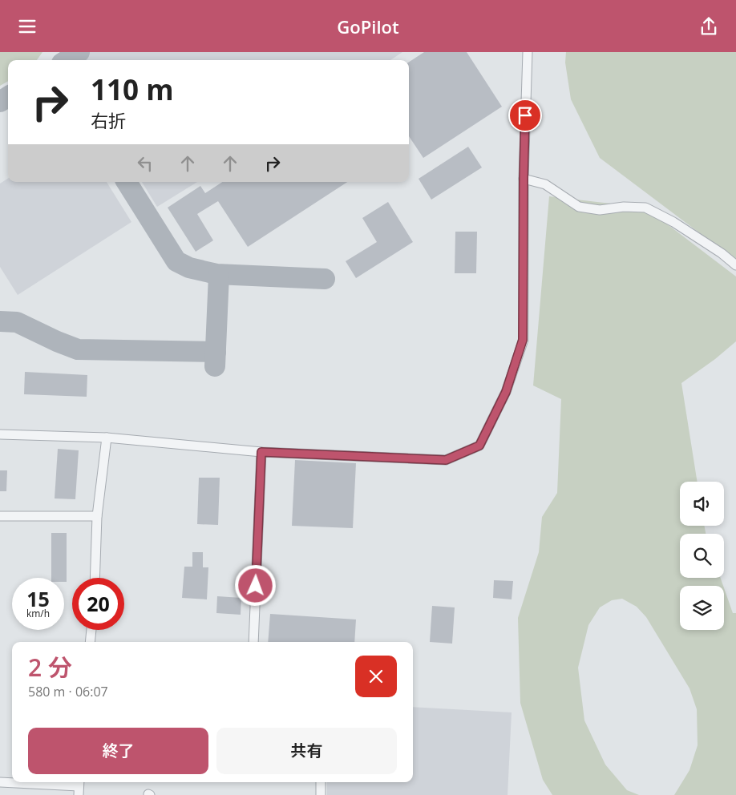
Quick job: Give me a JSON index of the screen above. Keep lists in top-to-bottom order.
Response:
{
  "page": {
    "header": "GoPilot",
    "turn": ["110 m", "右折"],
    "speed": "15 km/h",
    "limit": "20",
    "heading": ["2 分", "580 m · 06:07"],
    "buttons": ["終了", "共有"]
  }
}
